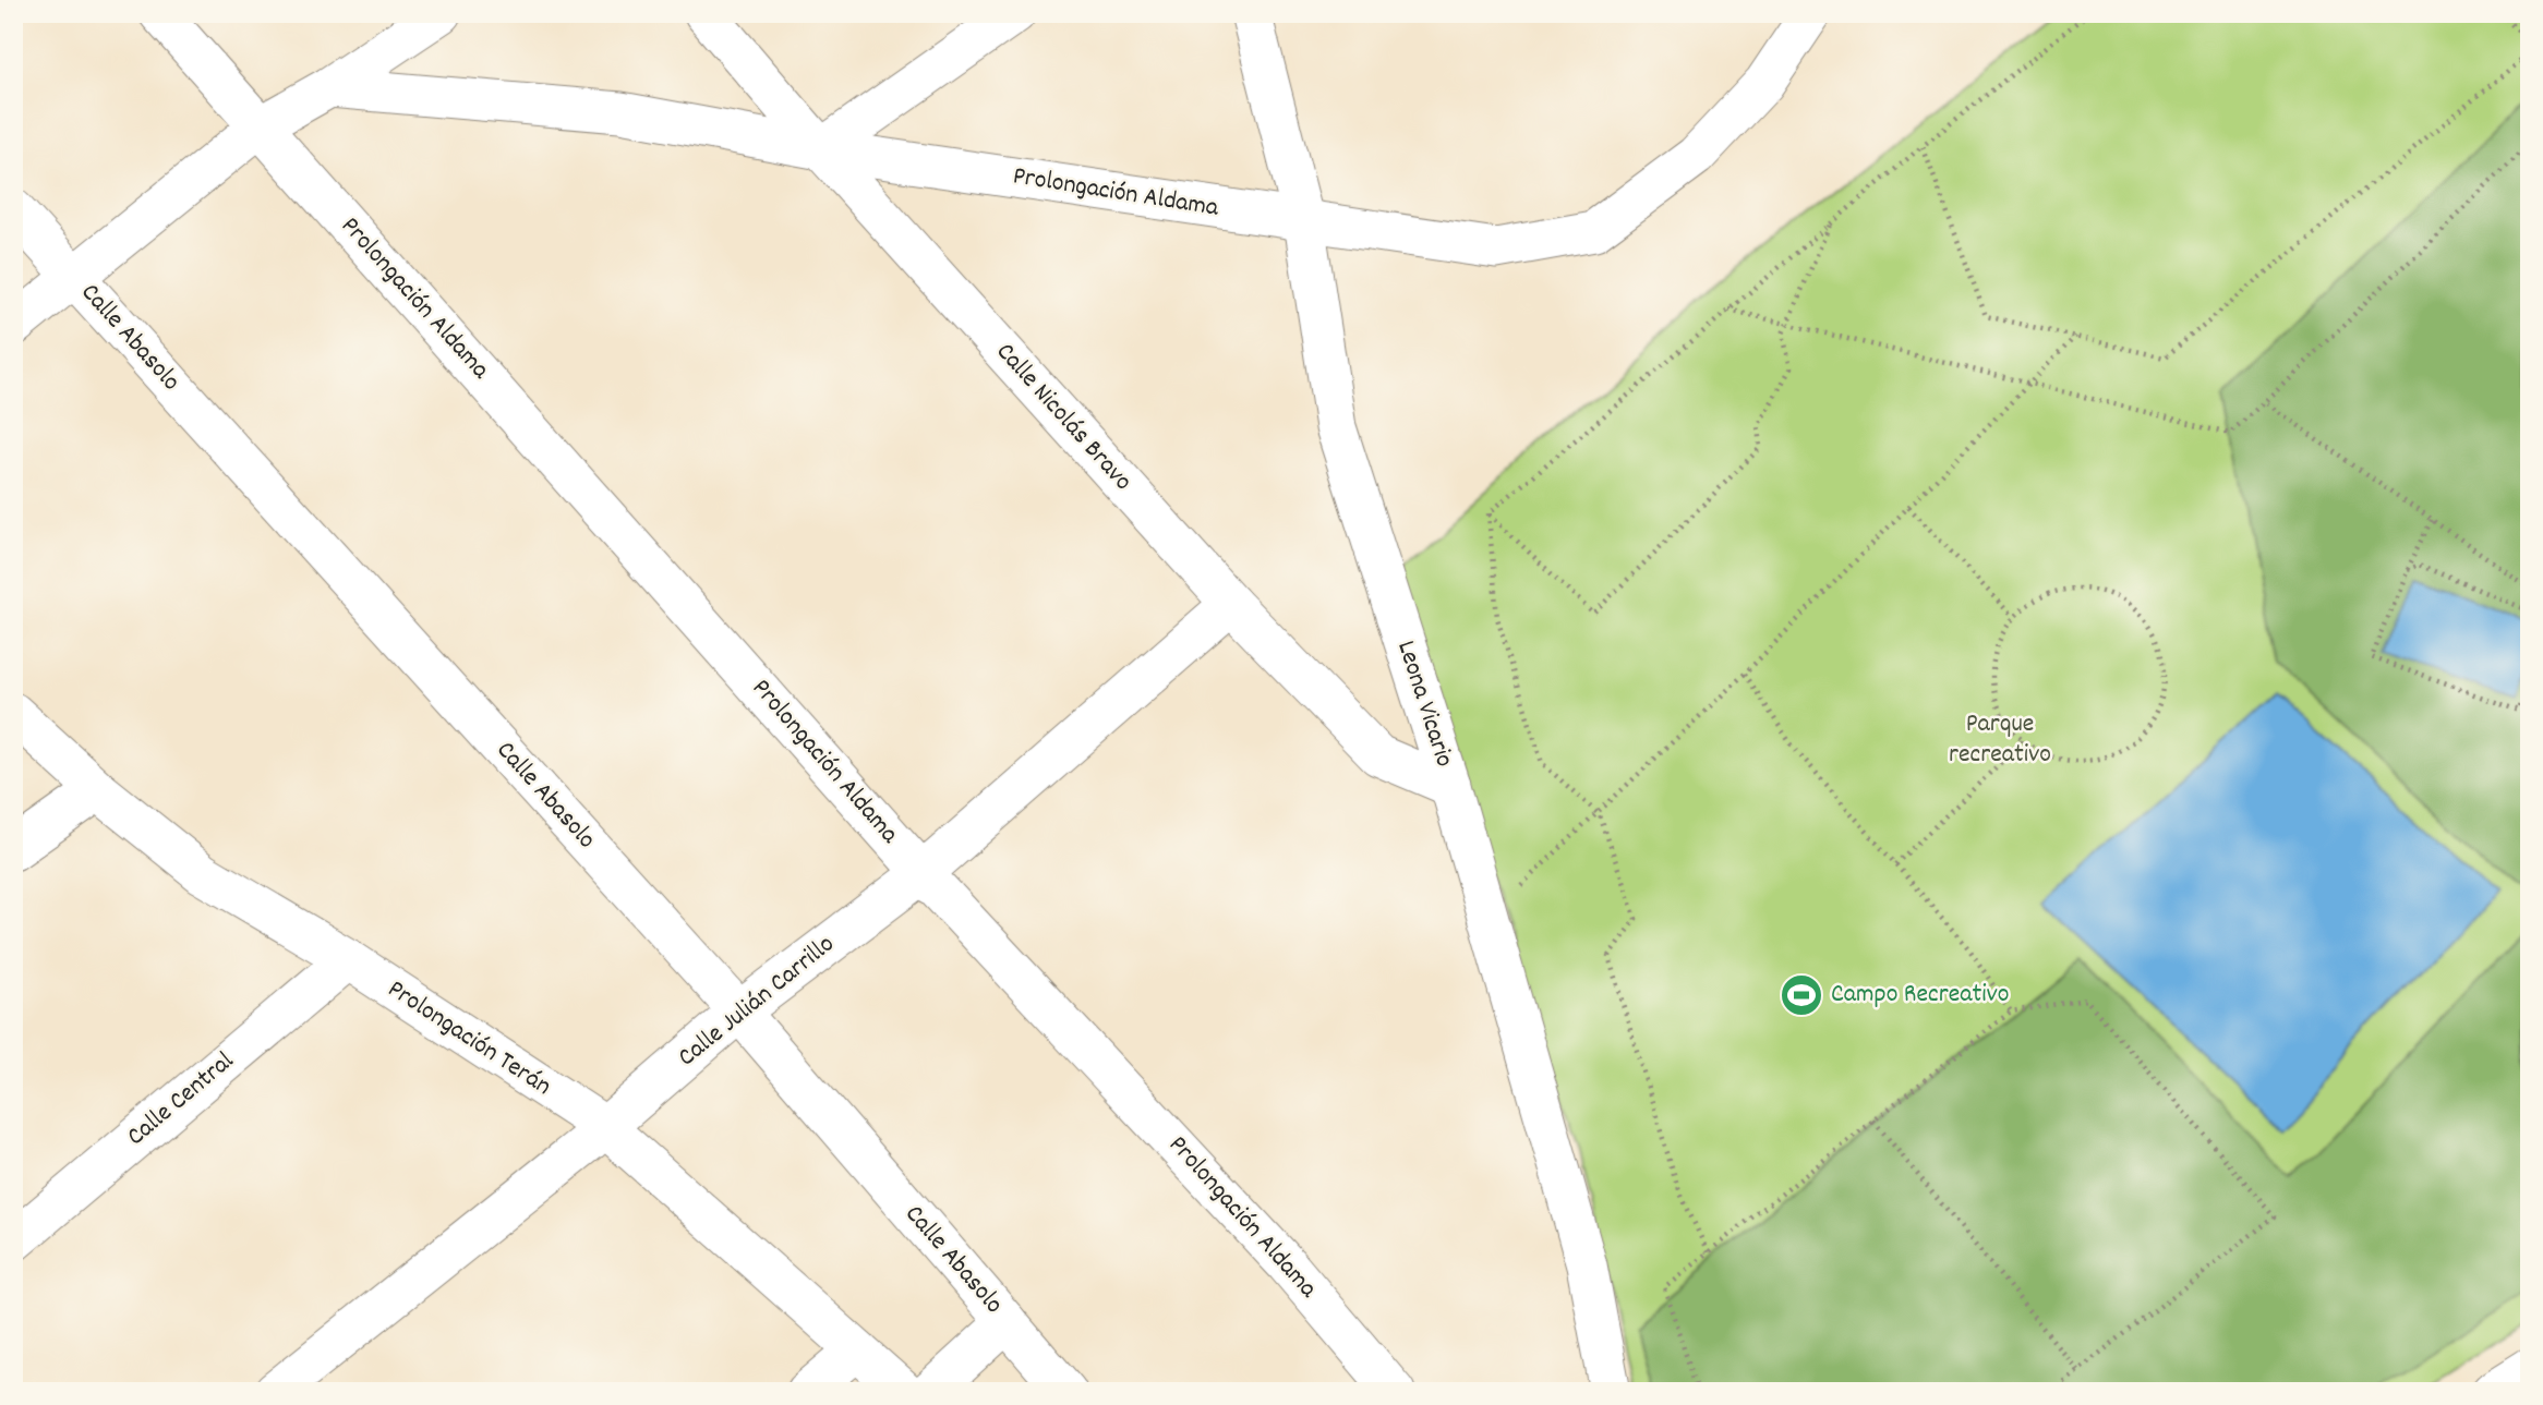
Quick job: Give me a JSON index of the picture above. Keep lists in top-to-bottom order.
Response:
{
  "streets": {
    "street": [
      "Prolongación Aldama",
      "Calle Abasolo",
      "Calle Nicolás Bravo",
      "Leona Vicario",
      "Calle Julián Carrillo",
      "Prolongación Terán",
      "Calle Central"
    ]
  },
  "crossings": [
    ["Prolongación Aldama", "Calle Nicolás Bravo"],
    ["Prolongación Aldama", "Leona Vicario"],
    ["Prolongación Aldama", "Calle Julián Carrillo"],
    ["Calle Abasolo", "Calle Julián Carrillo"],
    ["Calle Nicolás Bravo", "Leona Vicario"],
    ["Calle Nicolás Bravo", "Calle Julián Carrillo"],
    ["Calle Julián Carrillo", "Prolongación Terán"],
    ["Prolongación Terán", "Calle Central"]
  ],
  "parks": ["Parque recreativo"],
  "places": {
    "sports": ["Campo Recreativo"]
  }
}
